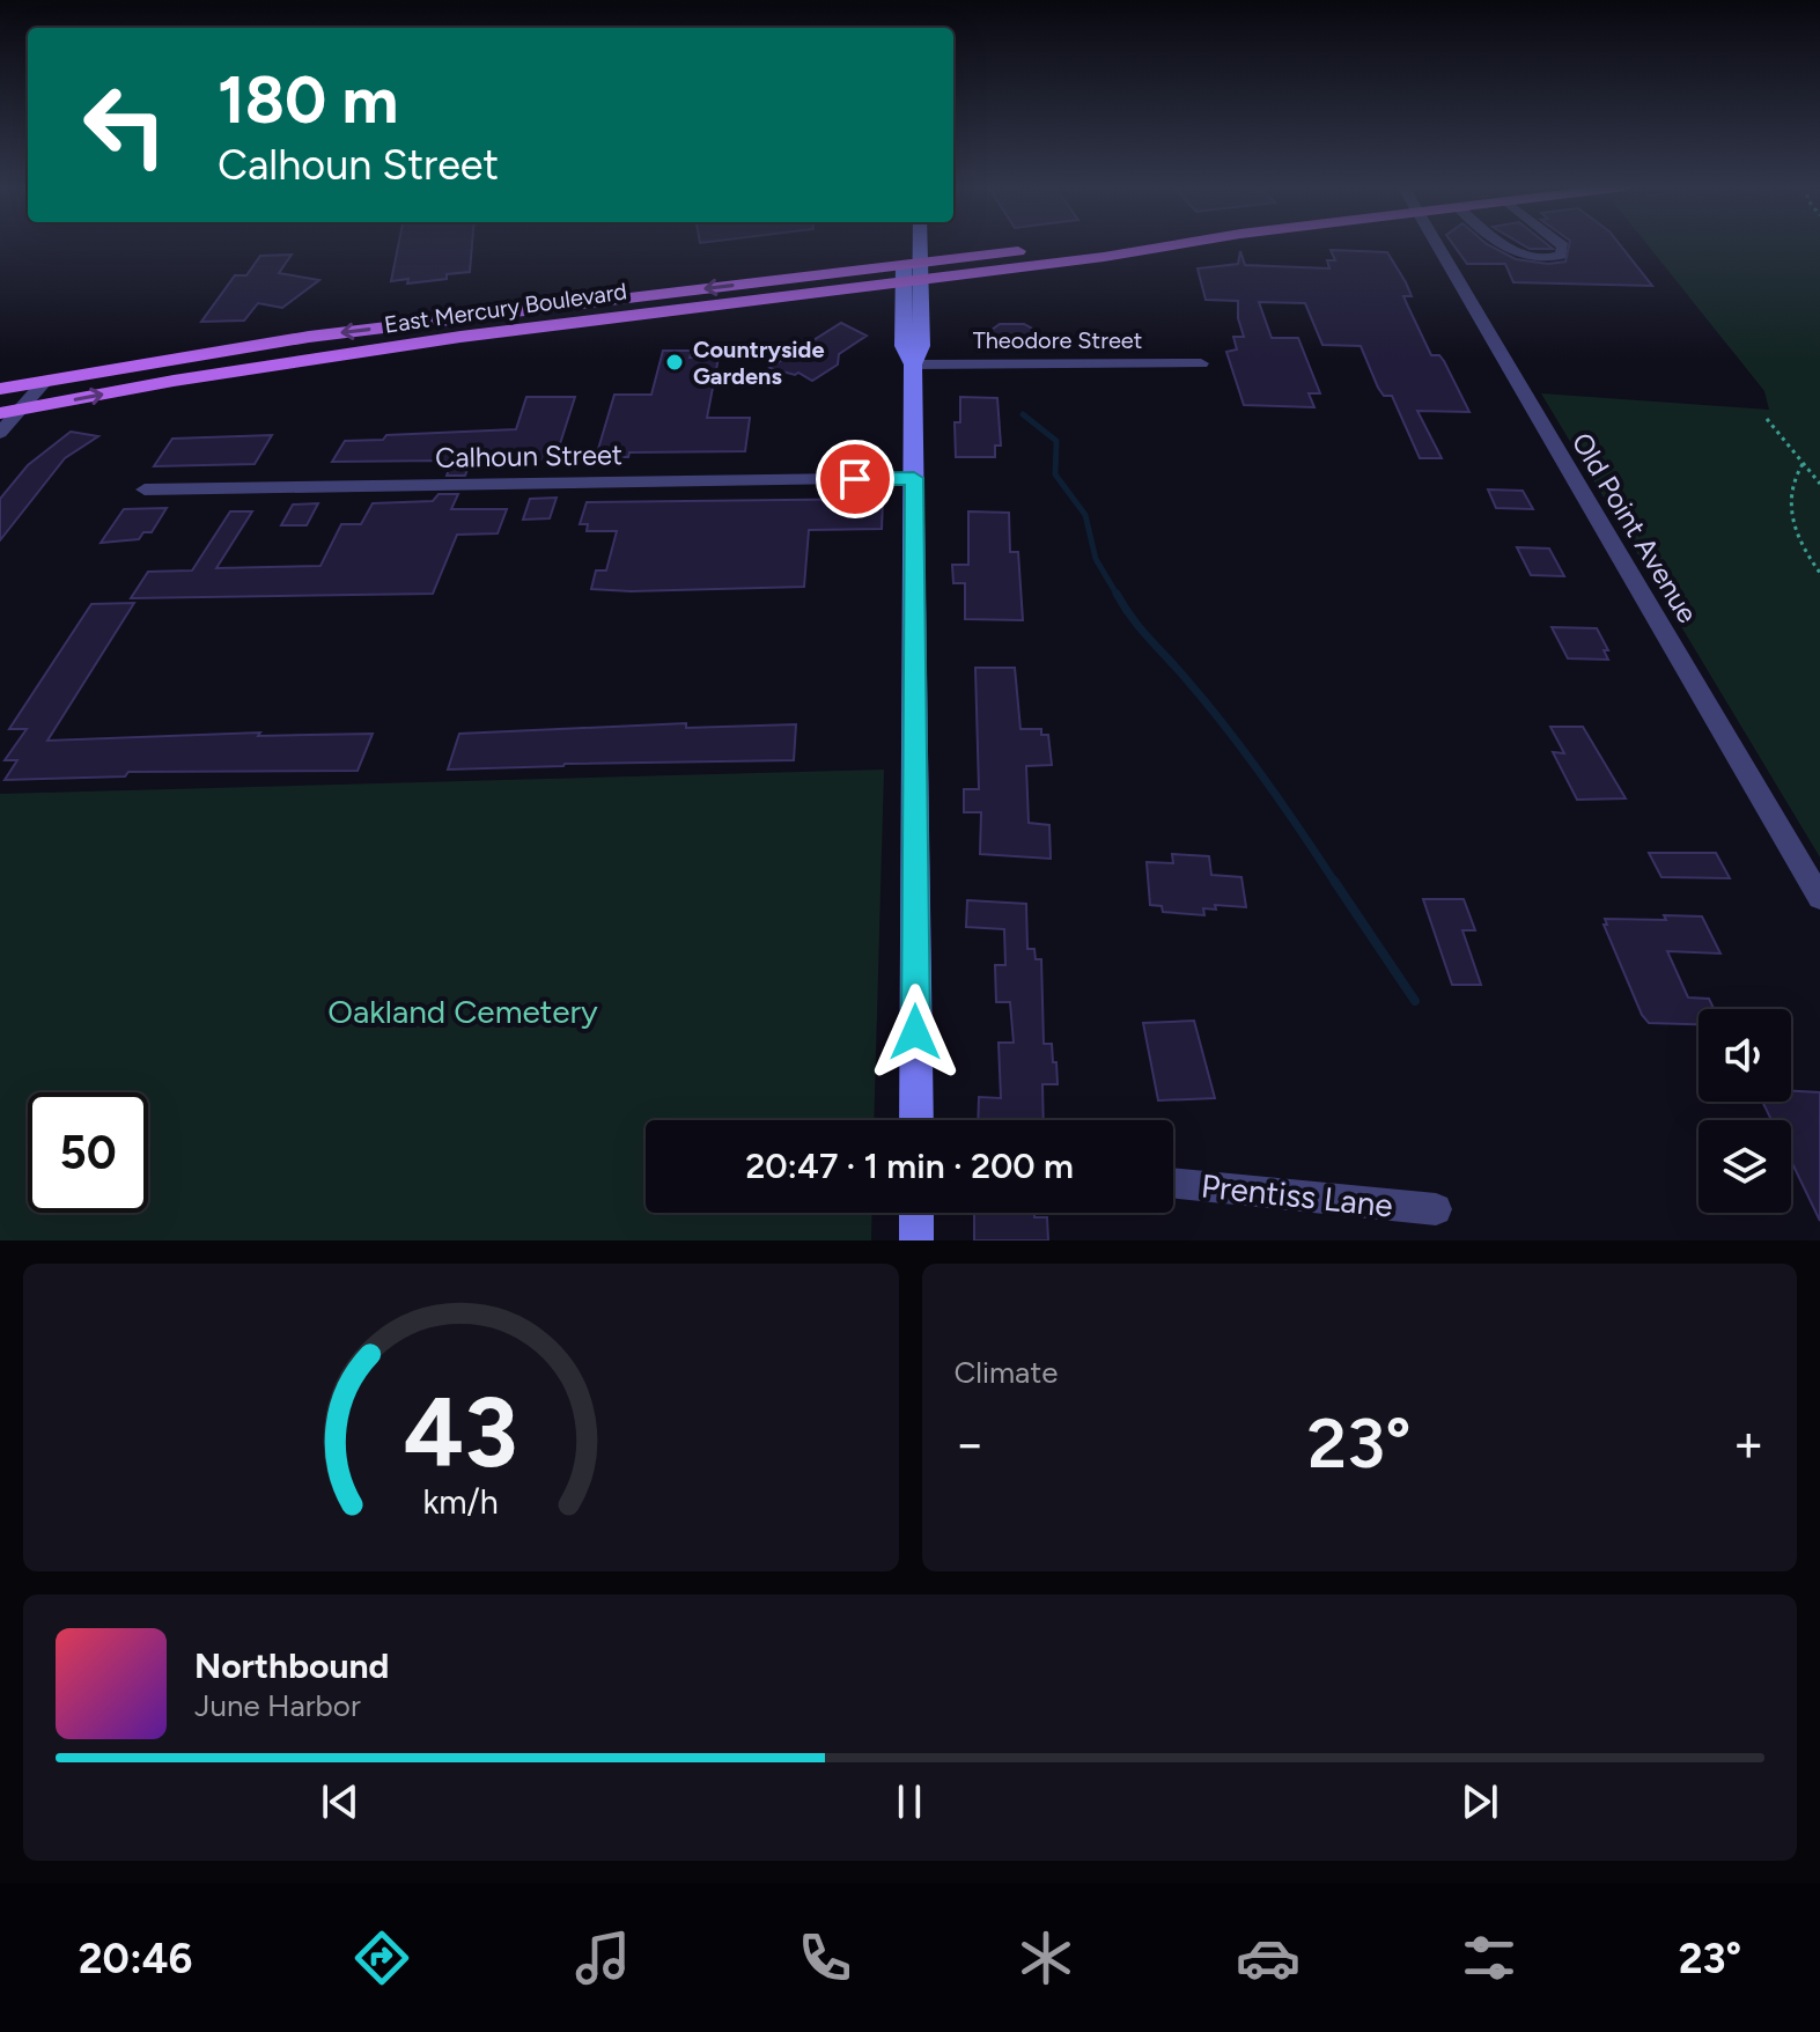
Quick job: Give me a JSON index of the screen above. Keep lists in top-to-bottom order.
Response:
{
  "streets": {
    "main road": ["East Mercury Boulevard"],
    "street": [
      "Theodore Street",
      "Calhoun Street",
      "Old Point Avenue",
      "Prentiss Lane"
    ]
  },
  "parks": ["Oakland Cemetery"],
  "places": ["Countryside Gardens"],
  "page": {
    "turn": ["180 m", "Calhoun Street"],
    "limit": "50",
    "trip": "20:47 · 1 min · 200 m",
    "tile": "Climate",
    "heat": ["−", "23°", "+"],
    "song": ["Northbound", "June Harbor"],
    "tabs": ["20:46", "23°"],
    "gauge": ["43", "km/h"]
  }
}
